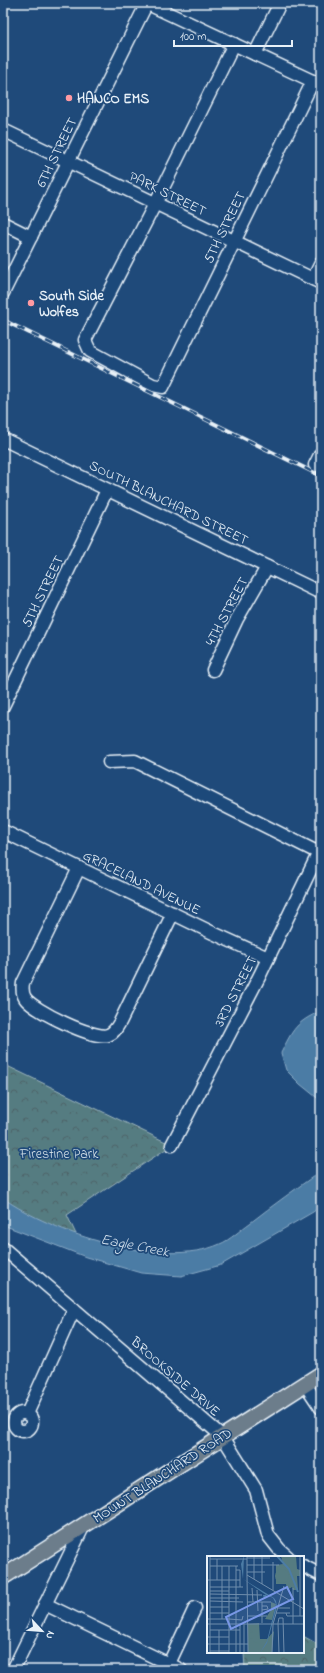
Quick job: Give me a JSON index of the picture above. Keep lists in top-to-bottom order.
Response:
{
  "streets": {
    "main road": ["MOUNT BLANCHARD ROAD"],
    "street": [
      "6TH STREET",
      "PARK STREET",
      "5TH STREET",
      "SOUTH BLANCHARD STREET",
      "4TH STREET",
      "GRACELAND AVENUE",
      "3RD STREET",
      "BROOKSIDE DRIVE"
    ]
  },
  "crossings": [
    ["6TH STREET", "PARK STREET"],
    ["PARK STREET", "5TH STREET"],
    ["5TH STREET", "SOUTH BLANCHARD STREET"],
    ["SOUTH BLANCHARD STREET", "4TH STREET"],
    ["GRACELAND AVENUE", "3RD STREET"],
    ["BROOKSIDE DRIVE", "MOUNT BLANCHARD ROAD"]
  ],
  "water": ["Eagle Creek"],
  "parks": ["Firestine Park"],
  "places": ["HANCO EMS", "South Side Wolfes"],
  "scale_bar": "100 m",
  "north": "bottom right"
}
